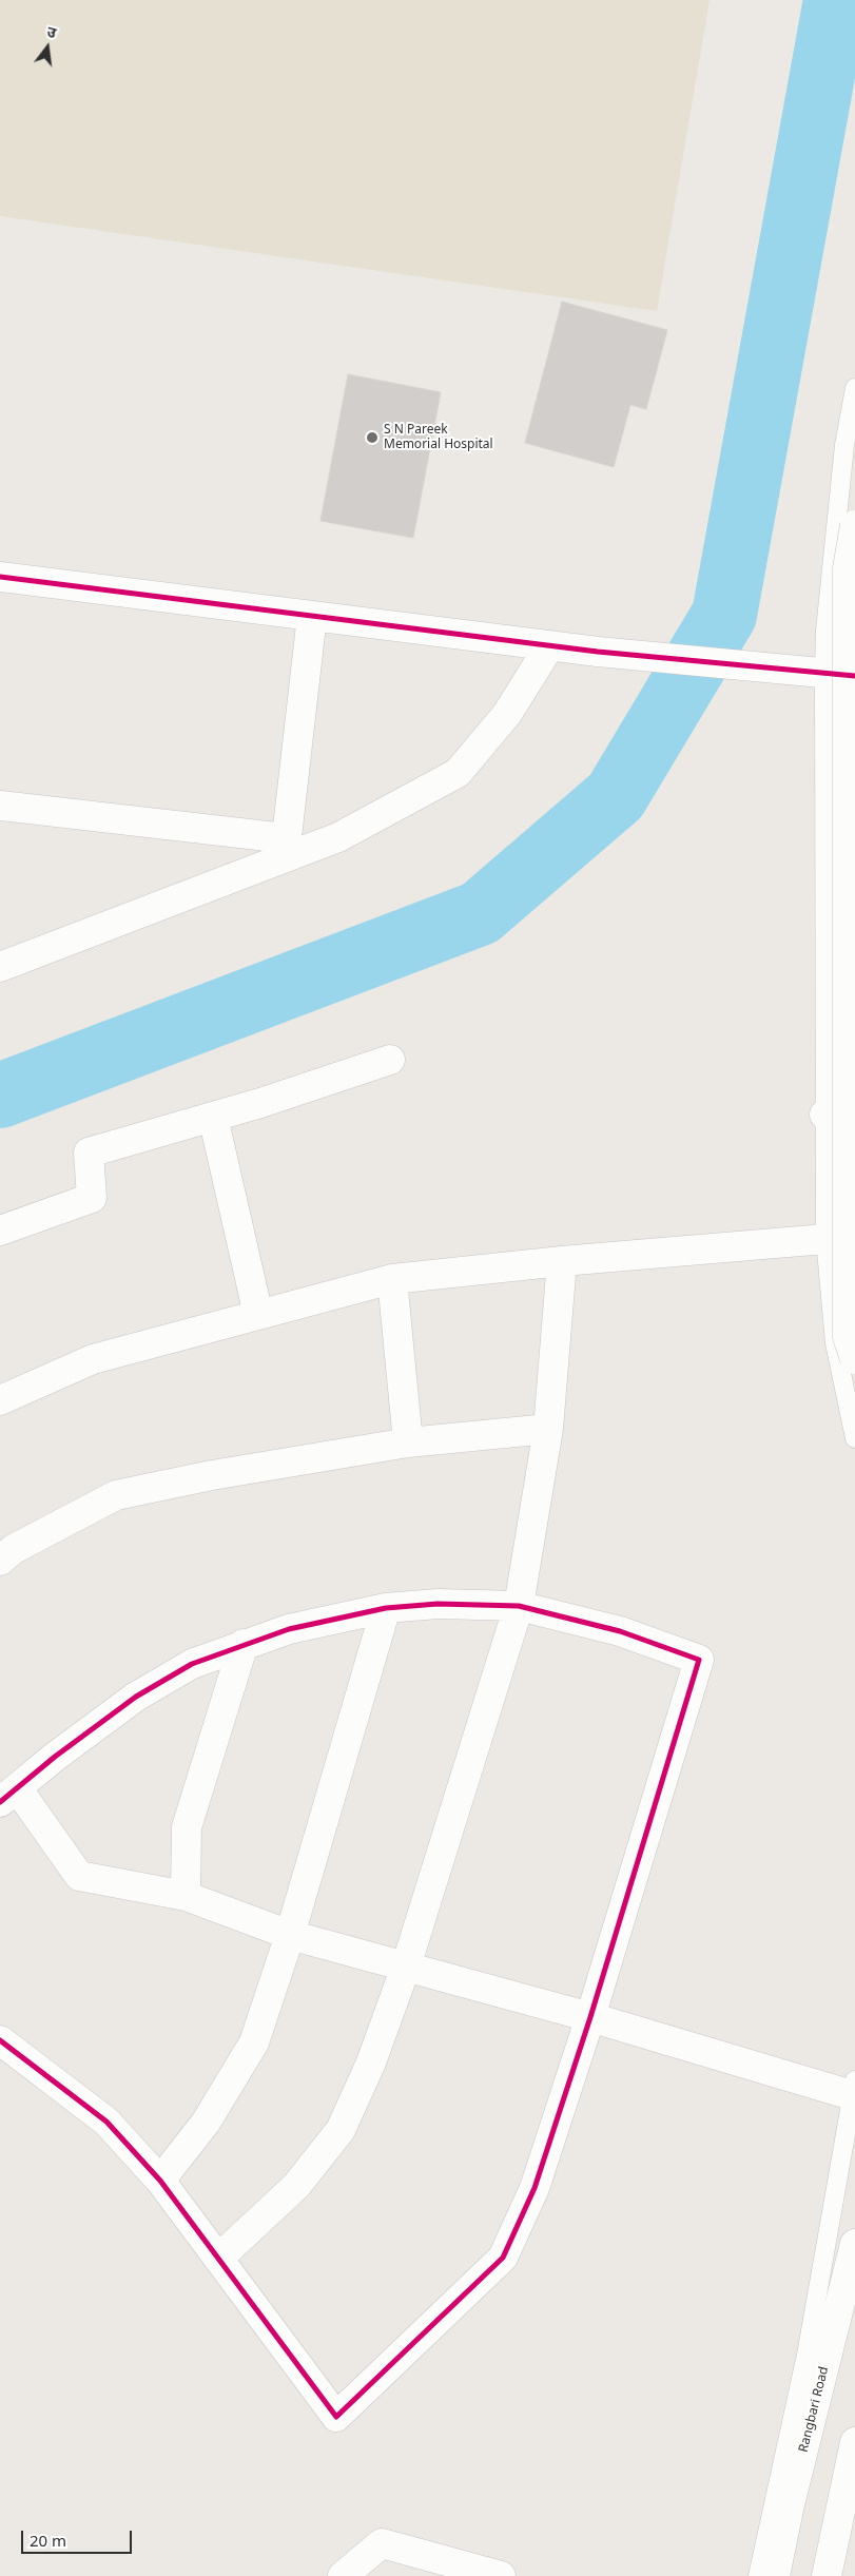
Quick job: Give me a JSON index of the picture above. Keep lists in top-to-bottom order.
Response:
{
  "streets": {
    "street": ["Rangbari Road"]
  },
  "places": ["S N Pareek Memorial Hospital"],
  "scale_bar": "20 m",
  "north": "top"
}
